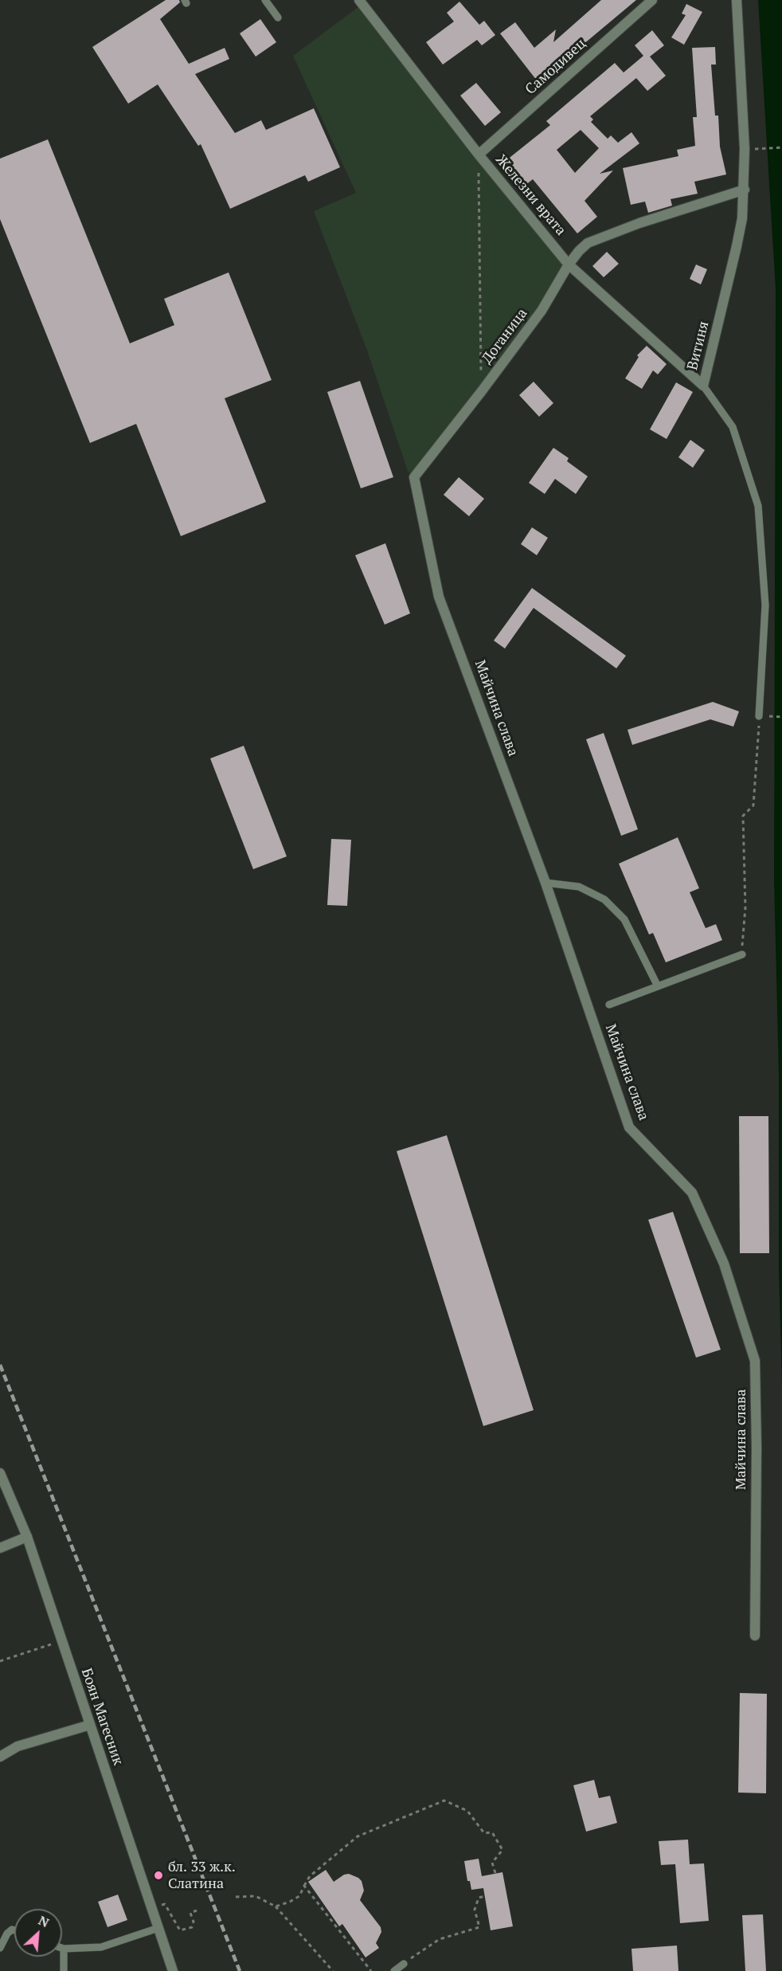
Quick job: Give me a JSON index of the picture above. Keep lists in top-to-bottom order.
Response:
{
  "streets": {
    "street": [
      "Самодивец",
      "Железни врата",
      "Доганица",
      "Витиня",
      "Майчина слава",
      "Боян Магесник"
    ]
  },
  "crossings": [
    ["Самодивец", "Железни врата"],
    ["Железни врата", "Доганица"],
    ["Железни врата", "Витиня"],
    ["Доганица", "Витиня"],
    ["Доганица", "Майчина слава"]
  ],
  "places": ["бл. 33 ж.к. Слатина"],
  "north": "top right"
}
